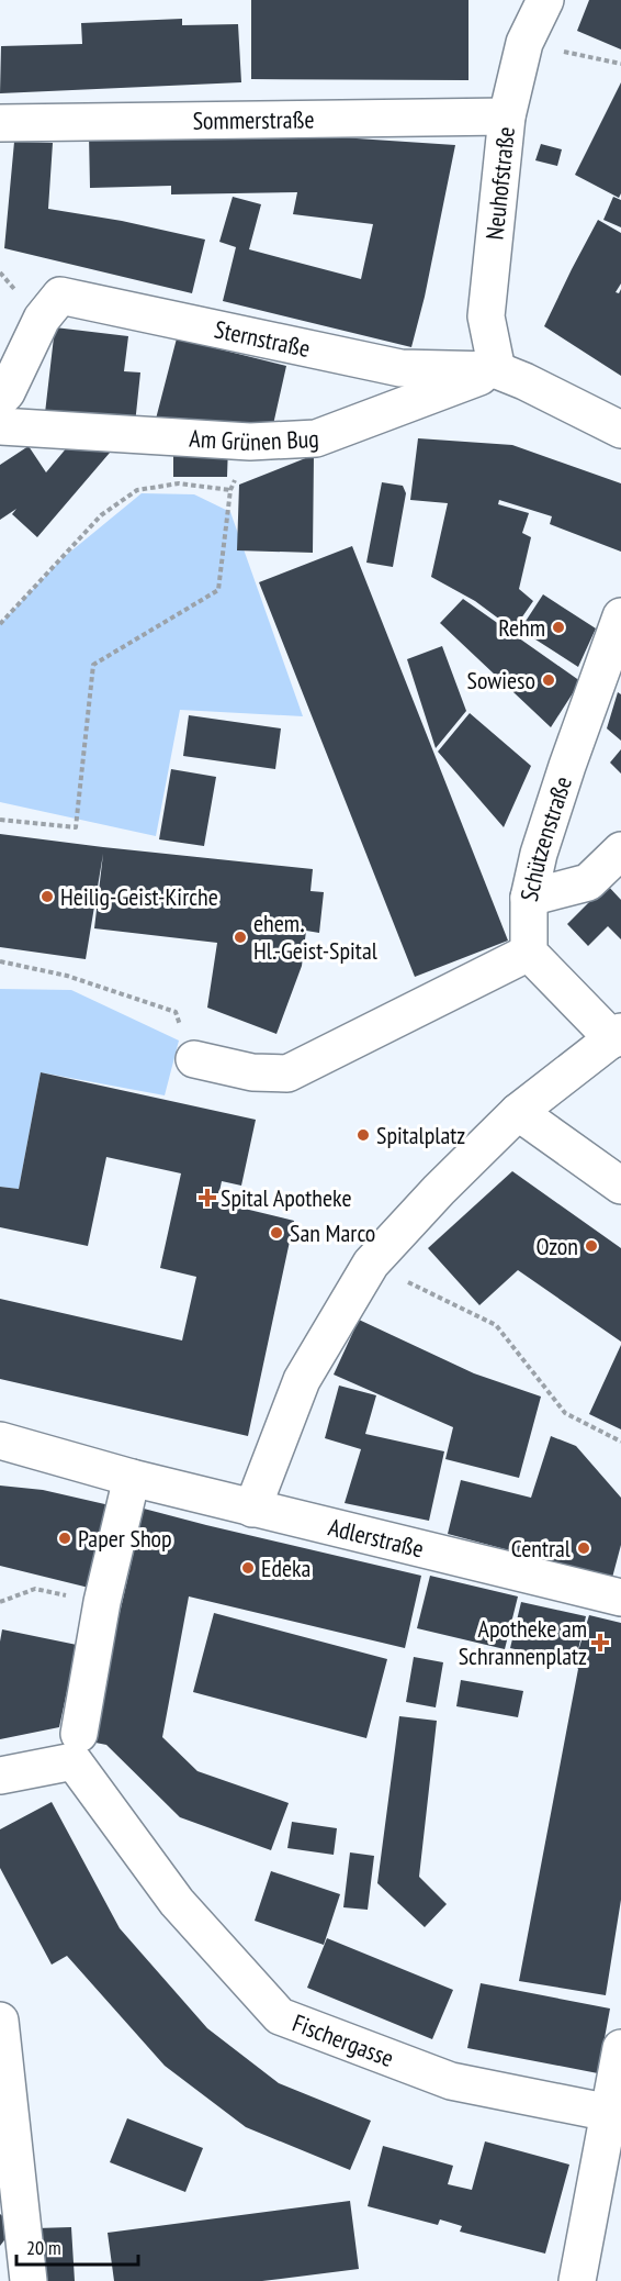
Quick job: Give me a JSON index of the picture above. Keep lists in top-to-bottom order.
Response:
{
  "streets": {
    "street": [
      "Sommerstraße",
      "Neuhofstraße",
      "Sternstraße",
      "Am Grünen Bug",
      "Schützenstraße",
      "Adlerstraße",
      "Fischergasse"
    ]
  },
  "crossings": [
    ["Sommerstraße", "Neuhofstraße"],
    ["Neuhofstraße", "Sternstraße"],
    ["Neuhofstraße", "Am Grünen Bug"],
    ["Sternstraße", "Am Grünen Bug"]
  ],
  "places": {
    "other": [
      "Rehm",
      "Sowieso",
      "Heilig-Geist-Kirche",
      "ehem. Hl.-Geist-Spital",
      "Spitalplatz",
      "San Marco",
      "Ozon",
      "Paper Shop",
      "Central",
      "Edeka"
    ],
    "health": ["Spital Apotheke", "Apotheke am Schrannenplatz"]
  },
  "scale_bar": "20 m"
}
